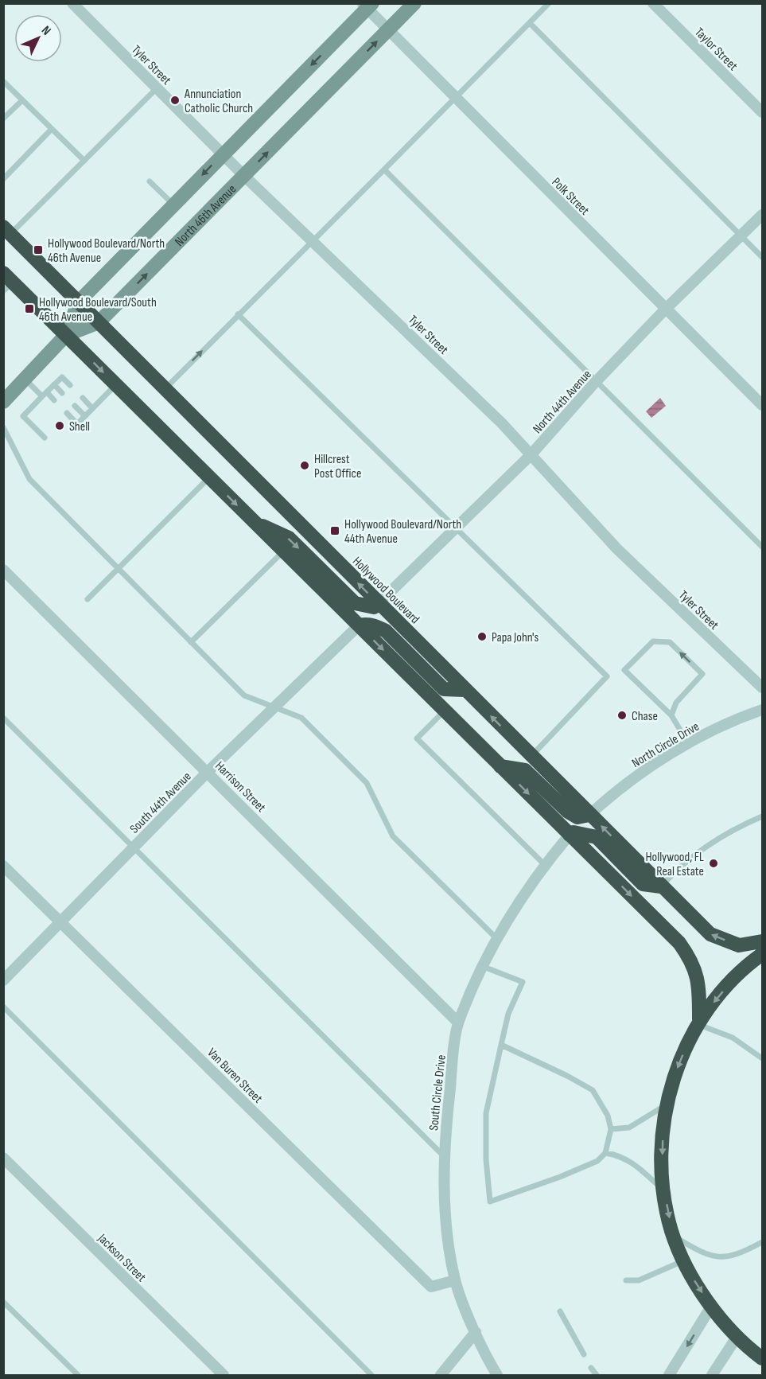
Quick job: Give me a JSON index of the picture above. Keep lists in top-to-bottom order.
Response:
{
  "streets": {
    "highway": ["Hollywood Boulevard"],
    "street": [
      "Taylor Street",
      "Tyler Street",
      "Polk Street",
      "North 46th Avenue",
      "North 44th Avenue",
      "North Circle Drive",
      "Harrison Street",
      "South 44th Avenue",
      "Van Buren Street",
      "South Circle Drive",
      "Jackson Street"
    ]
  },
  "crossings": [
    ["Tyler Street", "North 46th Avenue"],
    ["Tyler Street", "North 44th Avenue"],
    ["Polk Street", "North 46th Avenue"],
    ["Polk Street", "North 44th Avenue"],
    ["North 46th Avenue", "Hollywood Boulevard"],
    ["North 44th Avenue", "Hollywood Boulevard"],
    ["Hollywood Boulevard", "North Circle Drive"],
    ["Harrison Street", "South 44th Avenue"],
    ["Harrison Street", "South Circle Drive"],
    ["South 44th Avenue", "Van Buren Street"],
    ["Van Buren Street", "South Circle Drive"]
  ],
  "places": {
    "other": [
      "Annunciation Catholic Church",
      "Shell",
      "Hillcrest Post Office",
      "Papa John's",
      "Chase",
      "Hollywood, FL Real Estate"
    ],
    "transit": ["Hollywood Boulevard/North 46th Avenue", "Hollywood Boulevard/South 46th Avenue", "Hollywood Boulevard/North 44th Avenue"]
  },
  "north": "top right"
}
